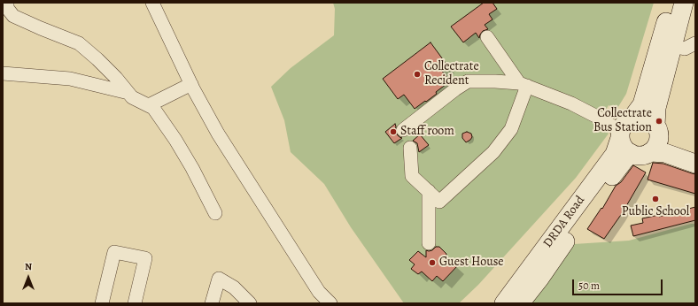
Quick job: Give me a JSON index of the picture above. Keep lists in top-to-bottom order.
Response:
{
  "streets": {
    "main road": ["DRDA Road"]
  },
  "places": [
    "Collectrate Recident",
    "Collectrate Bus Station",
    "Staff room",
    "Public School",
    "Guest House"
  ],
  "scale_bar": "50 m",
  "north": "top"
}
